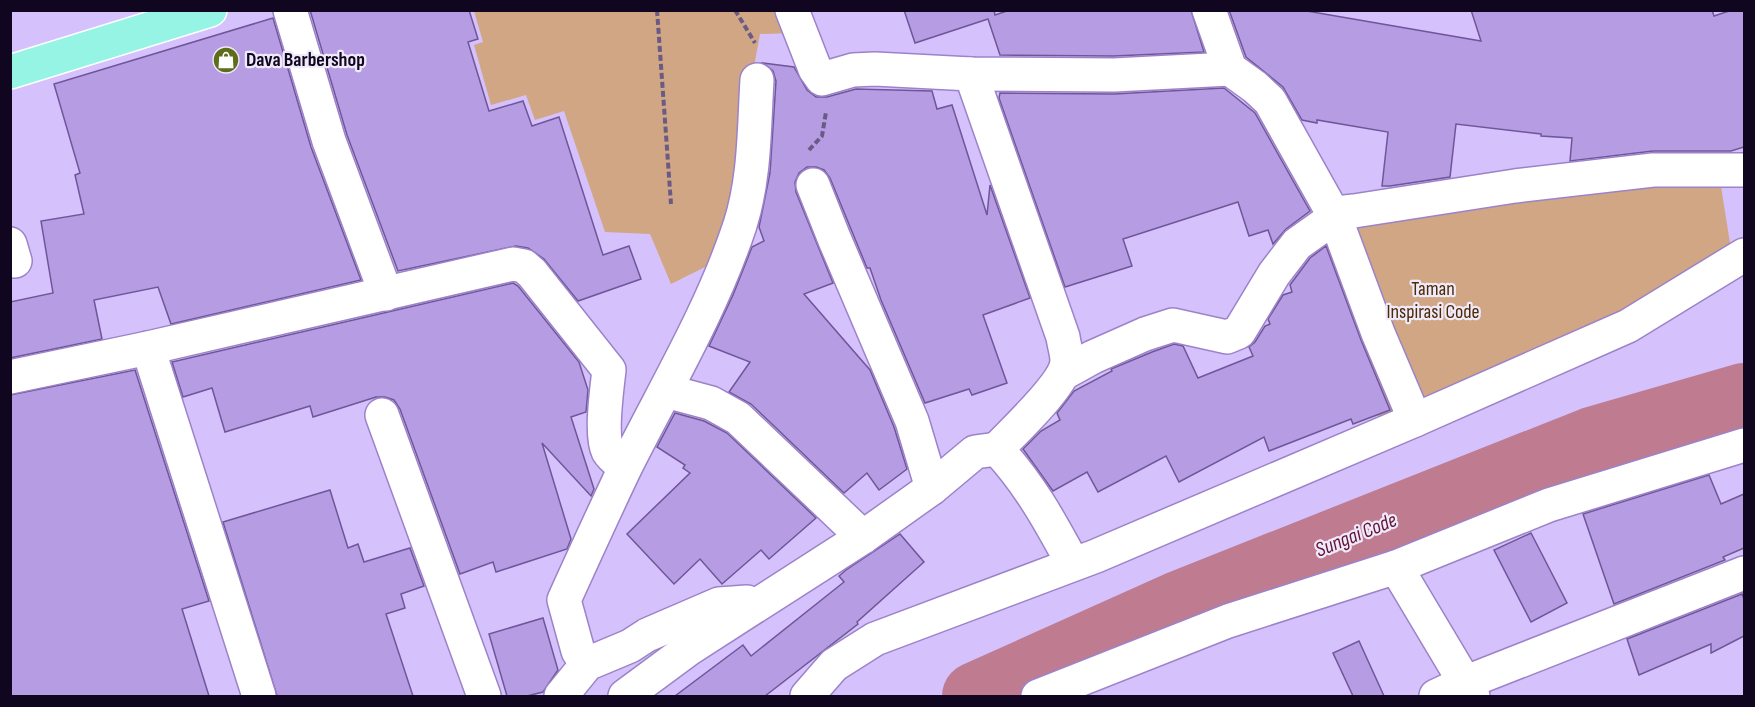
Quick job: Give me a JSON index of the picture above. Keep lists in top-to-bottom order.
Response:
{
  "water": ["Sungai Code"],
  "parks": ["Taman Inspirasi Code"],
  "places": {
    "shop": ["Dava Barbershop"]
  }
}
